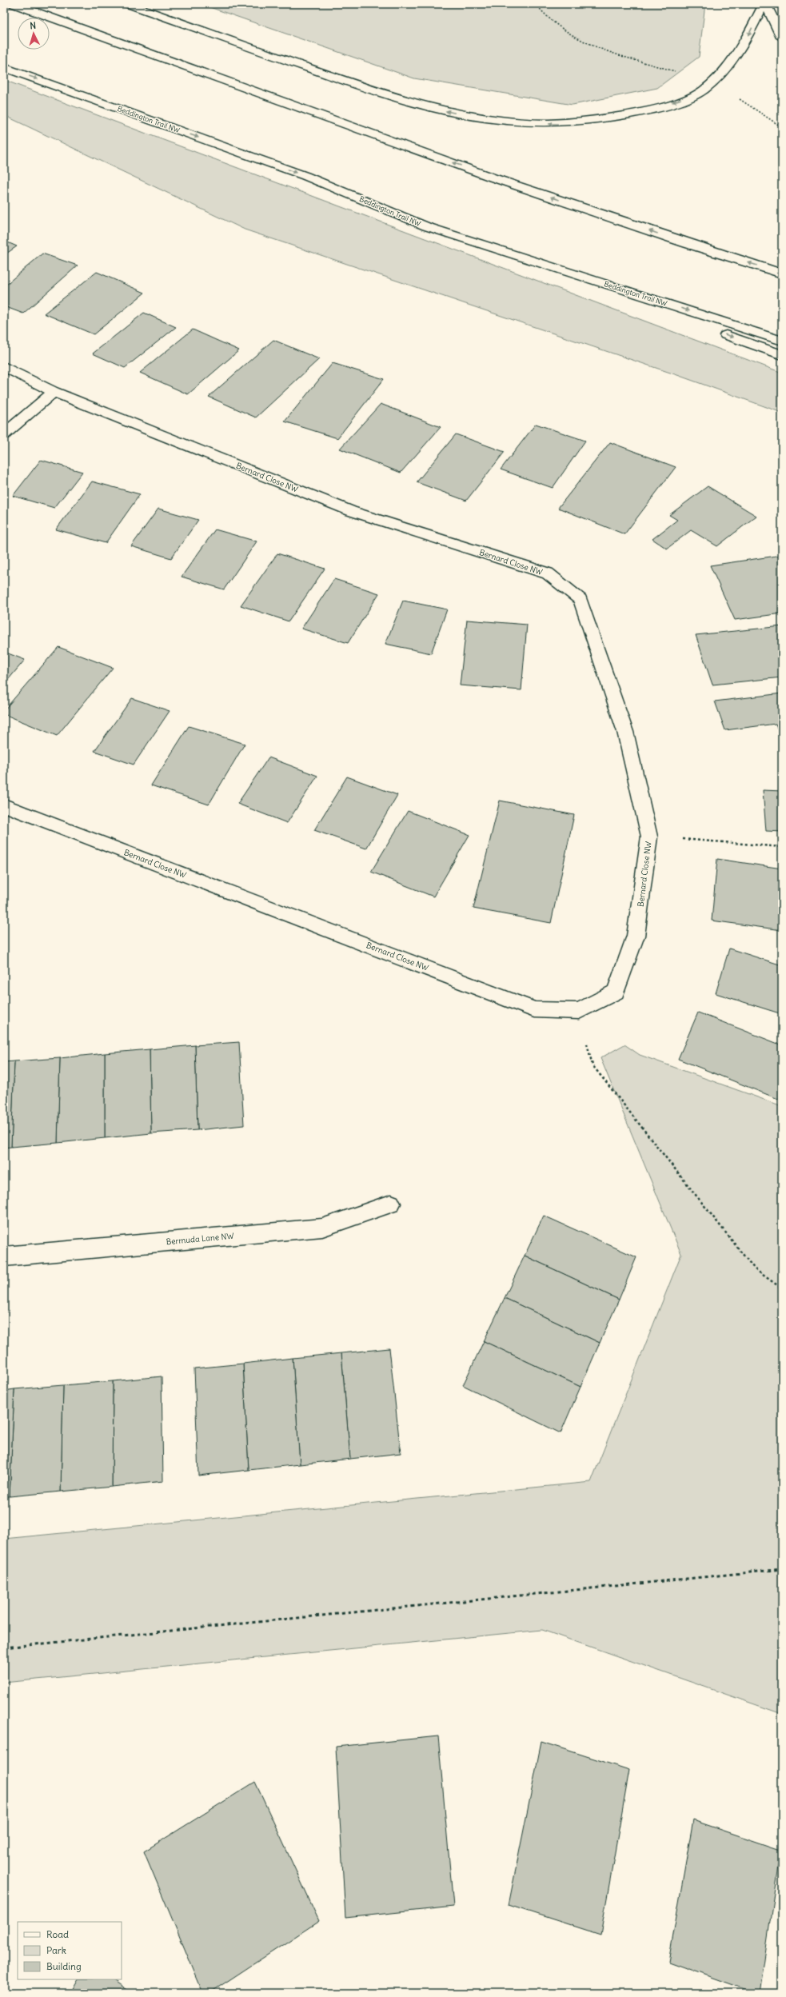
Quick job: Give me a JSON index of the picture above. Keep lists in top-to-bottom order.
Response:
{
  "streets": {
    "main road": ["Beddington Trail NW", "Bernard Close NW", "Bermuda Lane NW"]
  },
  "legend": ["Road", "Park", "Building"],
  "north": "top"
}
